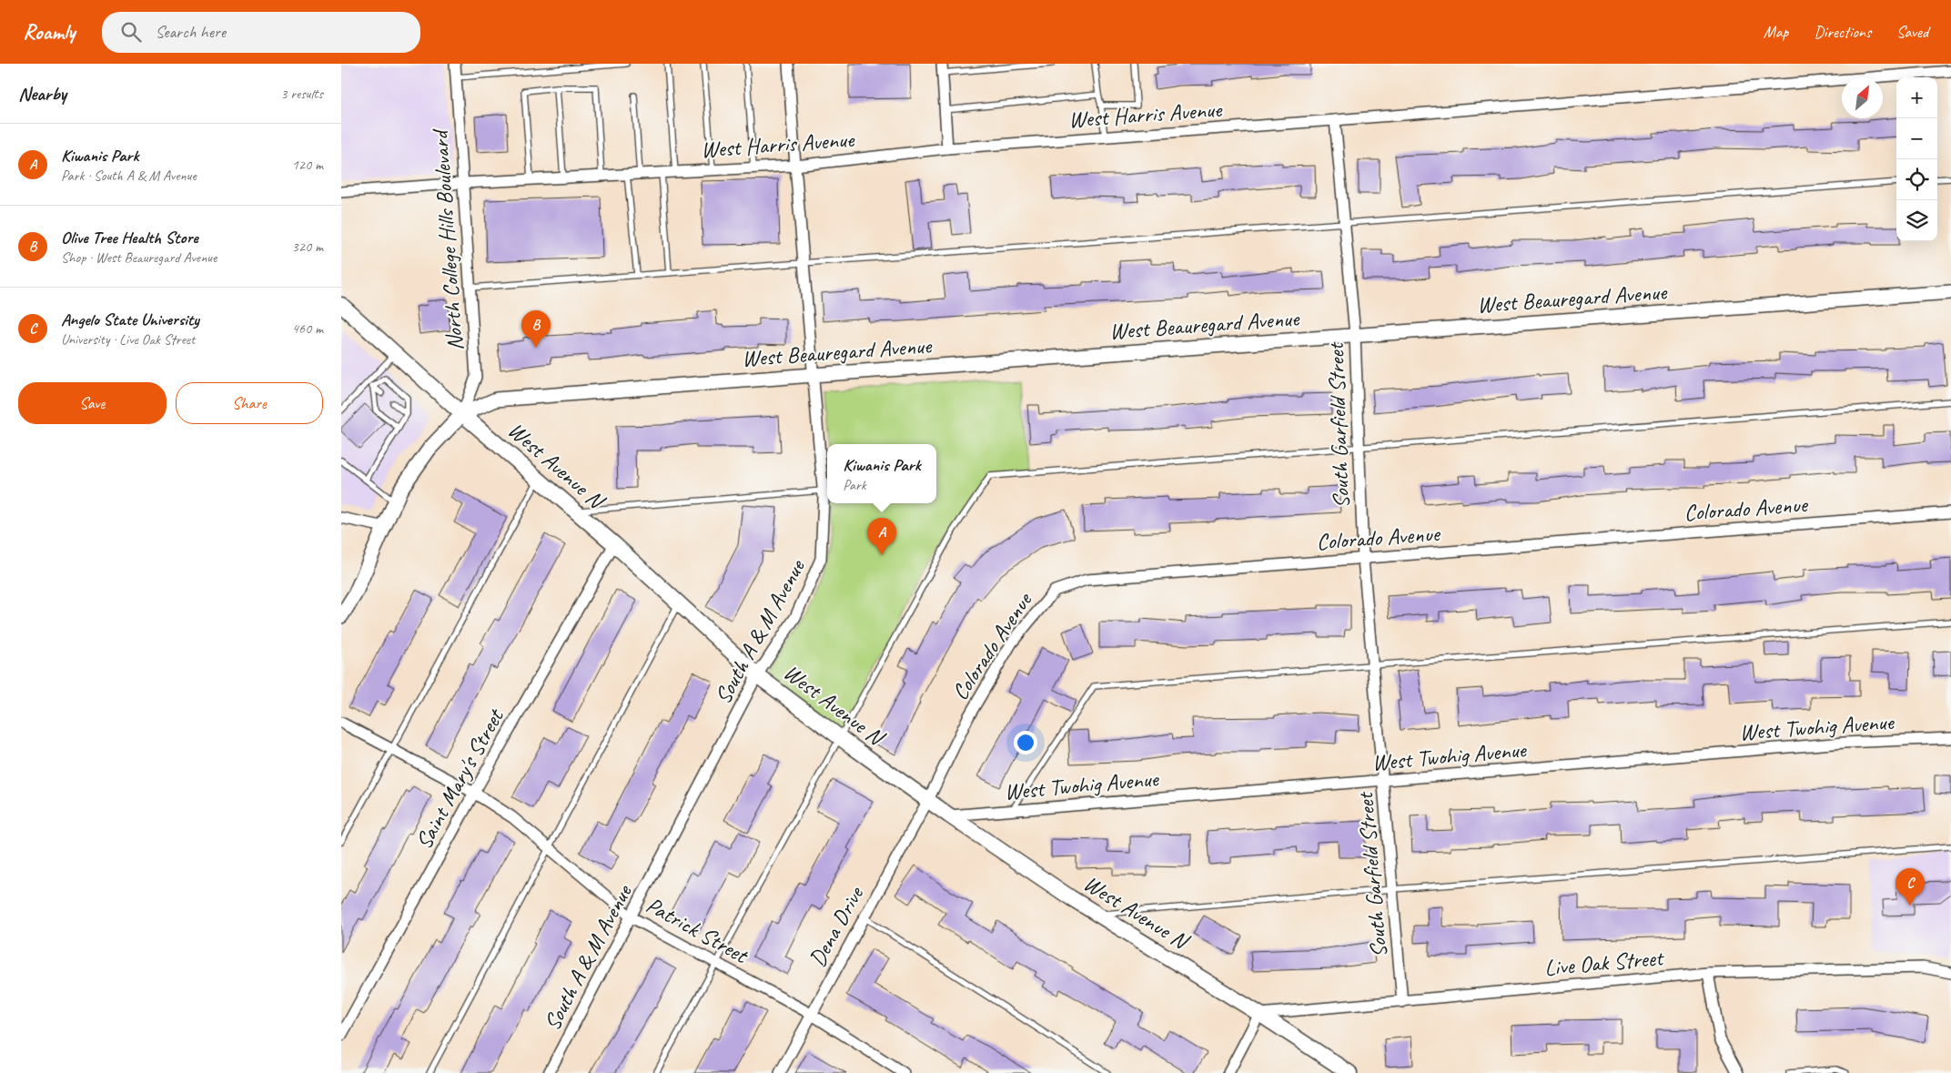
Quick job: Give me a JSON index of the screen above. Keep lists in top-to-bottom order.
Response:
{
  "streets": {
    "main road": ["West Avenue N"],
    "street": [
      "West Harris Avenue",
      "North College Hills Boulevard",
      "West Beauregard Avenue",
      "South Garfield Street",
      "Colorado Avenue",
      "South A & M Avenue",
      "West Twohig Avenue",
      "Saint Mary's Street",
      "Dena Drive",
      "Patrick Street",
      "Live Oak Street"
    ]
  },
  "crossings": [
    ["West Harris Avenue", "North College Hills Boulevard"],
    ["West Harris Avenue", "South Garfield Street"],
    ["West Harris Avenue", "South A & M Avenue"],
    ["North College Hills Boulevard", "West Beauregard Avenue"],
    ["North College Hills Boulevard", "West Avenue N"],
    ["West Beauregard Avenue", "South Garfield Street"],
    ["West Beauregard Avenue", "West Avenue N"],
    ["West Beauregard Avenue", "South A & M Avenue"],
    ["South Garfield Street", "Colorado Avenue"],
    ["South Garfield Street", "West Twohig Avenue"],
    ["South Garfield Street", "Live Oak Street"],
    ["West Avenue N", "Colorado Avenue"],
    ["West Avenue N", "South A & M Avenue"],
    ["West Avenue N", "West Twohig Avenue"],
    ["West Avenue N", "Saint Mary's Street"],
    ["West Avenue N", "Dena Drive"],
    ["West Avenue N", "Live Oak Street"],
    ["Colorado Avenue", "Dena Drive"],
    ["South A & M Avenue", "Patrick Street"],
    ["Saint Mary's Street", "Patrick Street"],
    ["Dena Drive", "Patrick Street"]
  ],
  "north": "top right",
  "page": {
    "header": "Roamly",
    "search": "Search here",
    "nav": ["Map", "Directions", "Saved"],
    "heading": ["Nearby", "3 results"],
    "map_buttons": ["+", "−"],
    "list": [
      {
        "mark": "A",
        "name": "Kiwanis Park",
        "note": "Park · South A & M Avenue",
        "value": "120 m"
      },
      {
        "mark": "B",
        "name": "Olive Tree Health Store",
        "note": "Shop · West Beauregard Avenue",
        "value": "320 m"
      },
      {
        "mark": "C",
        "name": "Angelo State University",
        "note": "University · Live Oak Street",
        "value": "460 m"
      }
    ],
    "pins": ["B", "A", "C"],
    "buttons": ["Save", "Share"],
    "popup": ["Kiwanis Park", "Park"]
  }
}
